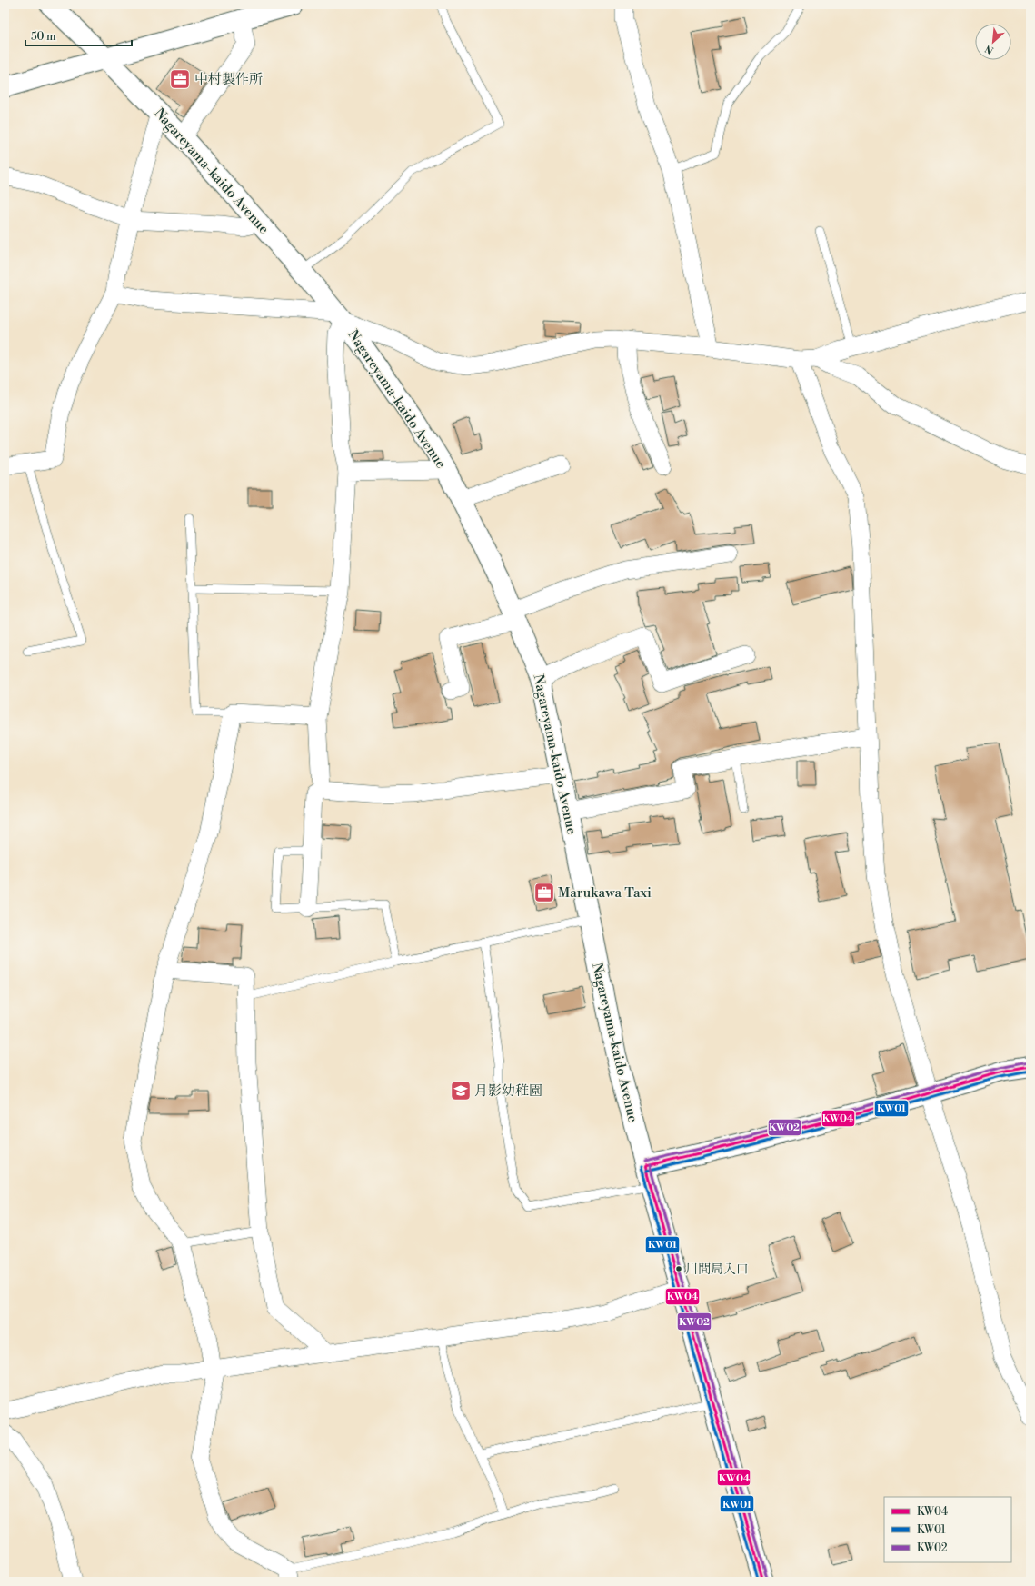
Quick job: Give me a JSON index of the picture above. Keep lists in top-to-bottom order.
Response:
{
  "streets": {
    "main road": ["Nagareyama-kaido Avenue"]
  },
  "places": {
    "office": ["中村製作所", "Marukawa Taxi"],
    "school or university": ["月影幼稚園"],
    "other": ["川間局入口"]
  },
  "lines": ["transit line KW02", "transit line KW04", "transit line KW01"],
  "legend": ["KW04", "KW01", "KW02"],
  "scale_bar": "50 m",
  "north": "bottom left"
}
